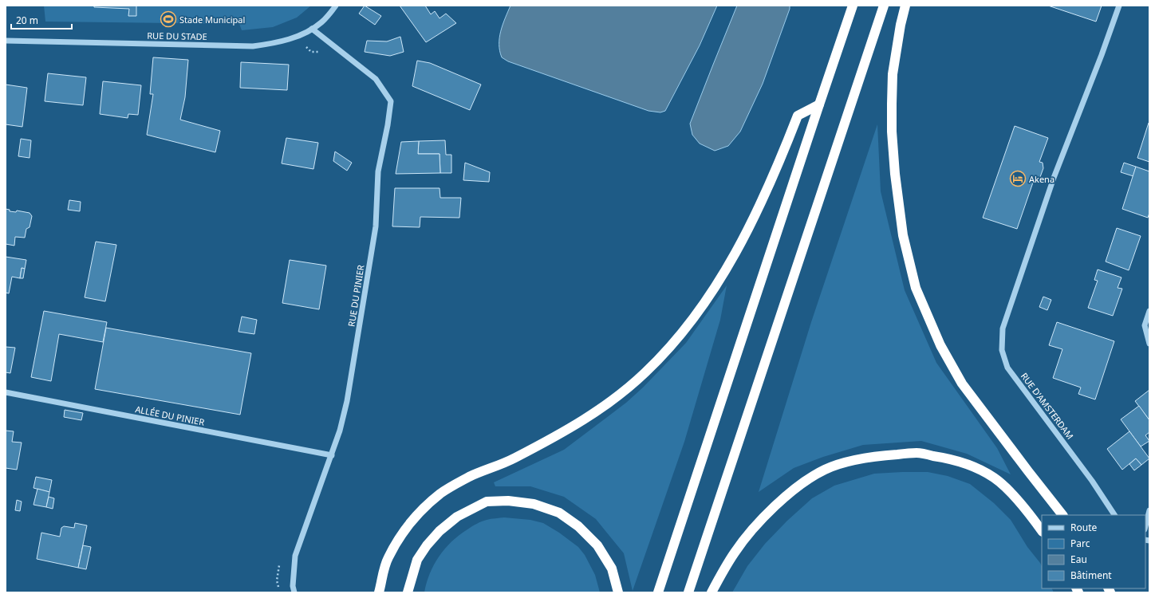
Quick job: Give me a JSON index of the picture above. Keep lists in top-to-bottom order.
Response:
{
  "streets": {
    "street": [
      "RUE DU STADE",
      "RUE DU PINIER",
      "RUE D'AMSTERDAM",
      "ALLÉE DU PINIER"
    ]
  },
  "crossings": [
    ["RUE DU STADE", "RUE DU PINIER"],
    ["RUE DU PINIER", "ALLÉE DU PINIER"]
  ],
  "places": {
    "sports": ["Stade Municipal"],
    "hotel": ["Akena"]
  },
  "legend": [
    "Route",
    "Parc",
    "Eau",
    "Bâtiment"
  ],
  "scale_bar": "20 m"
}
